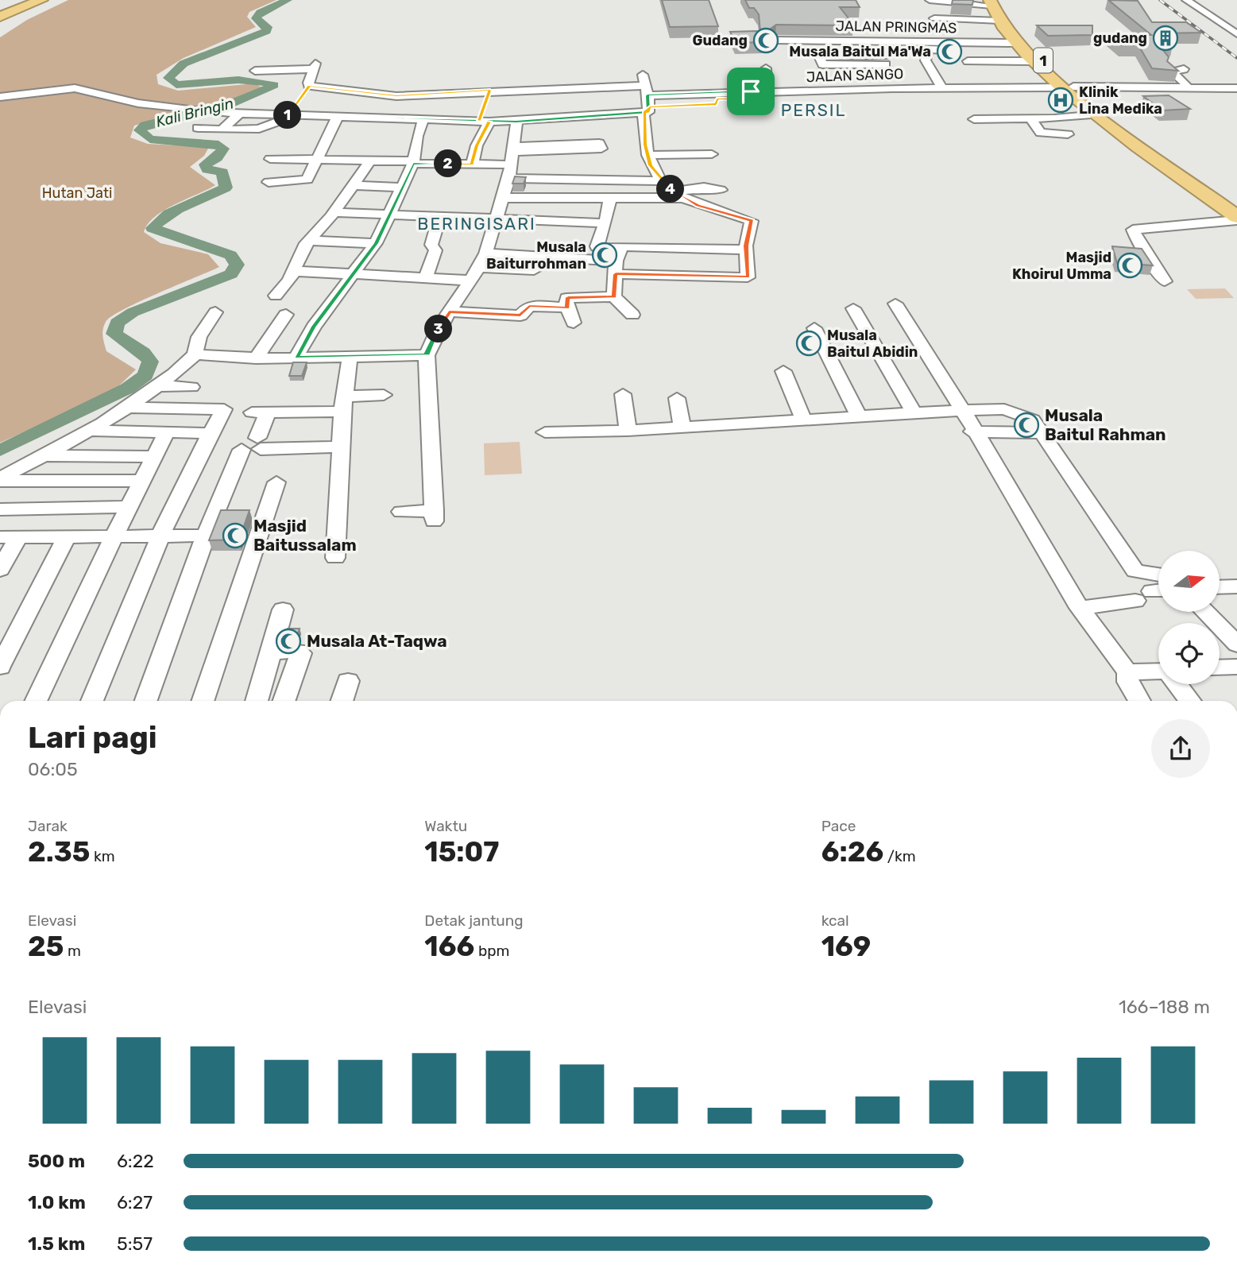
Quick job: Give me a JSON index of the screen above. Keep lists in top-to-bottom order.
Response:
{
  "streets": {
    "highway": ["1"],
    "street": ["JALAN PRINGMAS", "JALAN SANGO"]
  },
  "crossings": [
    ["JALAN PRINGMAS", "1"],
    ["1", "JALAN SANGO"]
  ],
  "districts": ["PERSIL", "BERINGISARI"],
  "water": ["Kali Bringin"],
  "parks": ["Hutan Jati"],
  "places": {
    "building": ["gudang"],
    "mosque": [
      "Gudang",
      "Musala Baitul Ma'Wa",
      "Musala Baiturrohman",
      "Masjid Khoirul Umma",
      "Musala Baitul Abidin",
      "Musala Baitul Rahman",
      "Masjid Baitussalam",
      "Musala At-Taqwa"
    ],
    "hospital": ["Klinik Lina Medika"]
  },
  "north": "right",
  "page": {
    "pins": [
      "1",
      "2",
      "4",
      "3"
    ],
    "heading": ["Lari pagi", "06:05"],
    "stats": [
      ["Jarak", "2.35 km"],
      ["Waktu", "15:07"],
      ["Pace", "6:26 /km"],
      ["Elevasi", "25 m"],
      ["Detak jantung", "166 bpm"],
      ["kcal", "169"]
    ],
    "chart": ["Elevasi", "166–188 m"],
    "list": [
      {
        "name": "500 m",
        "note": "6:22"
      },
      {
        "name": "1.0 km",
        "note": "6:27"
      },
      {
        "name": "1.5 km",
        "note": "5:57"
      }
    ]
  }
}
